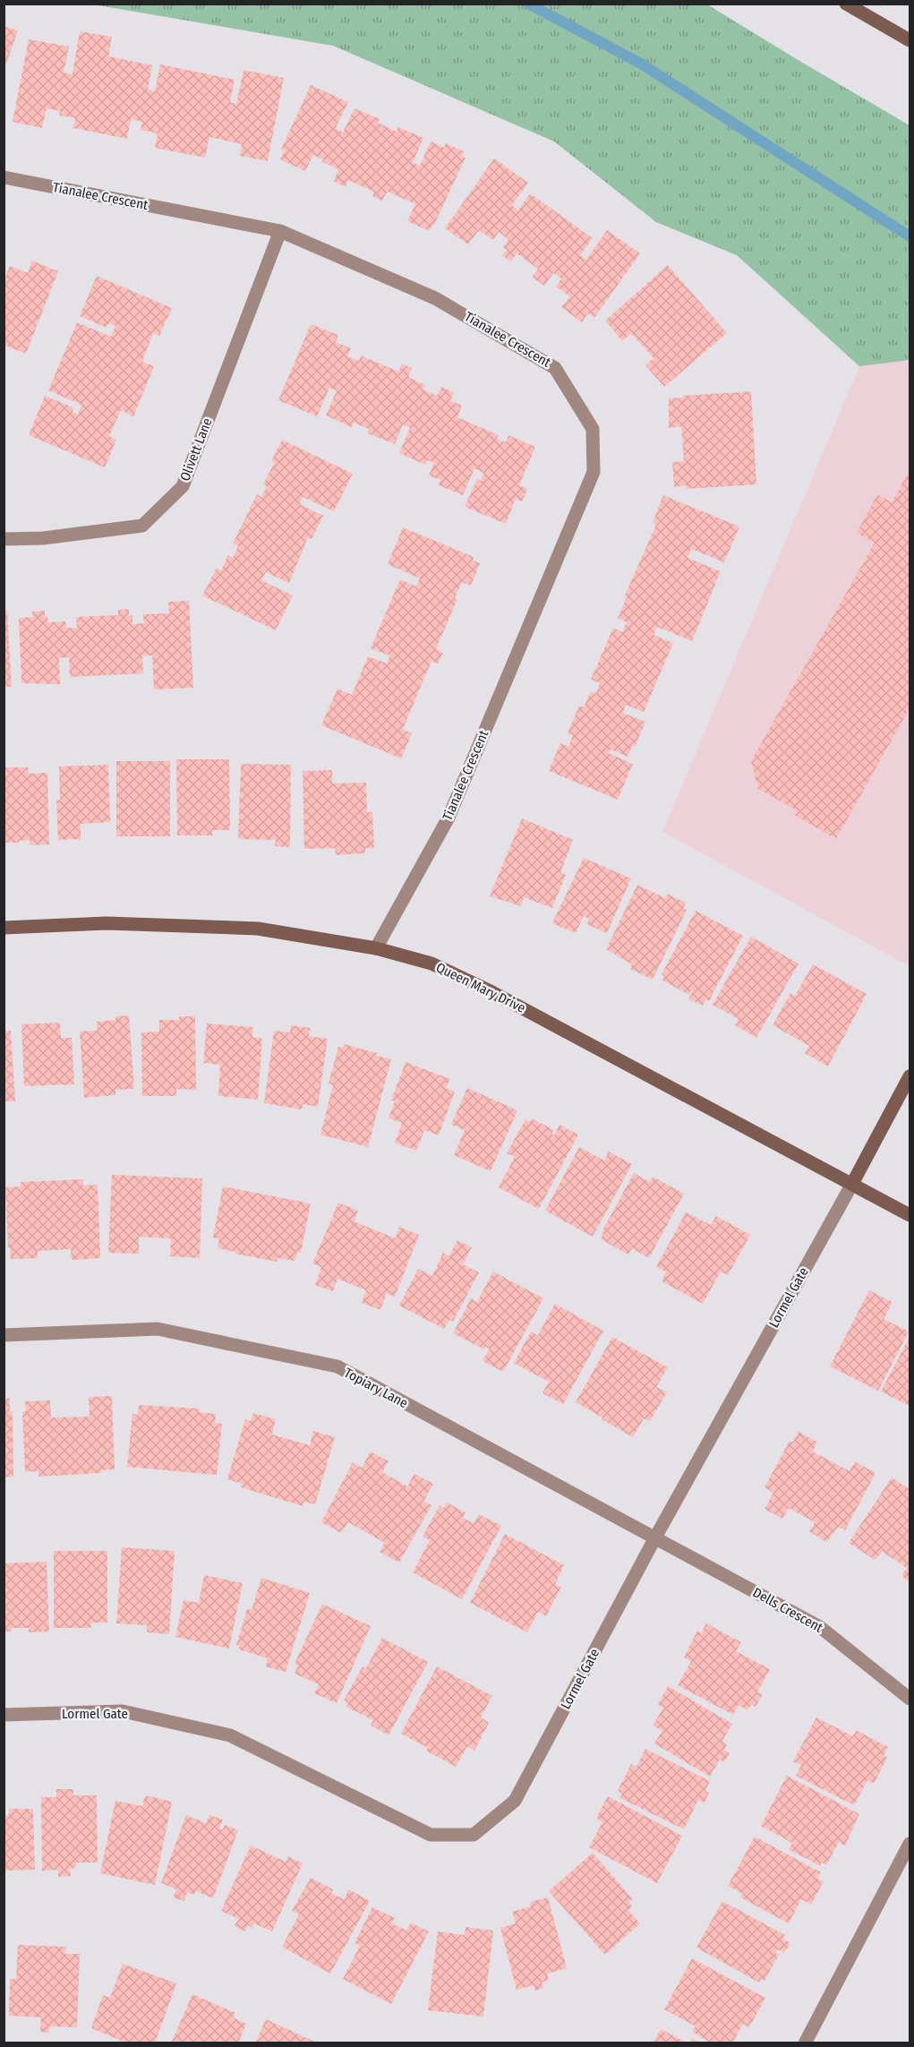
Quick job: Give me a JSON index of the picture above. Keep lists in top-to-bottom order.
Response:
{
  "streets": {
    "street": [
      "Tianalee Crescent",
      "Olivett Lane",
      "Queen Mary Drive",
      "Lormel Gate",
      "Topiary Lane",
      "Dells Crescent"
    ]
  },
  "crossings": [
    ["Tianalee Crescent", "Olivett Lane"],
    ["Tianalee Crescent", "Queen Mary Drive"],
    ["Queen Mary Drive", "Lormel Gate"],
    ["Lormel Gate", "Topiary Lane"],
    ["Lormel Gate", "Dells Crescent"],
    ["Topiary Lane", "Dells Crescent"]
  ]
}
